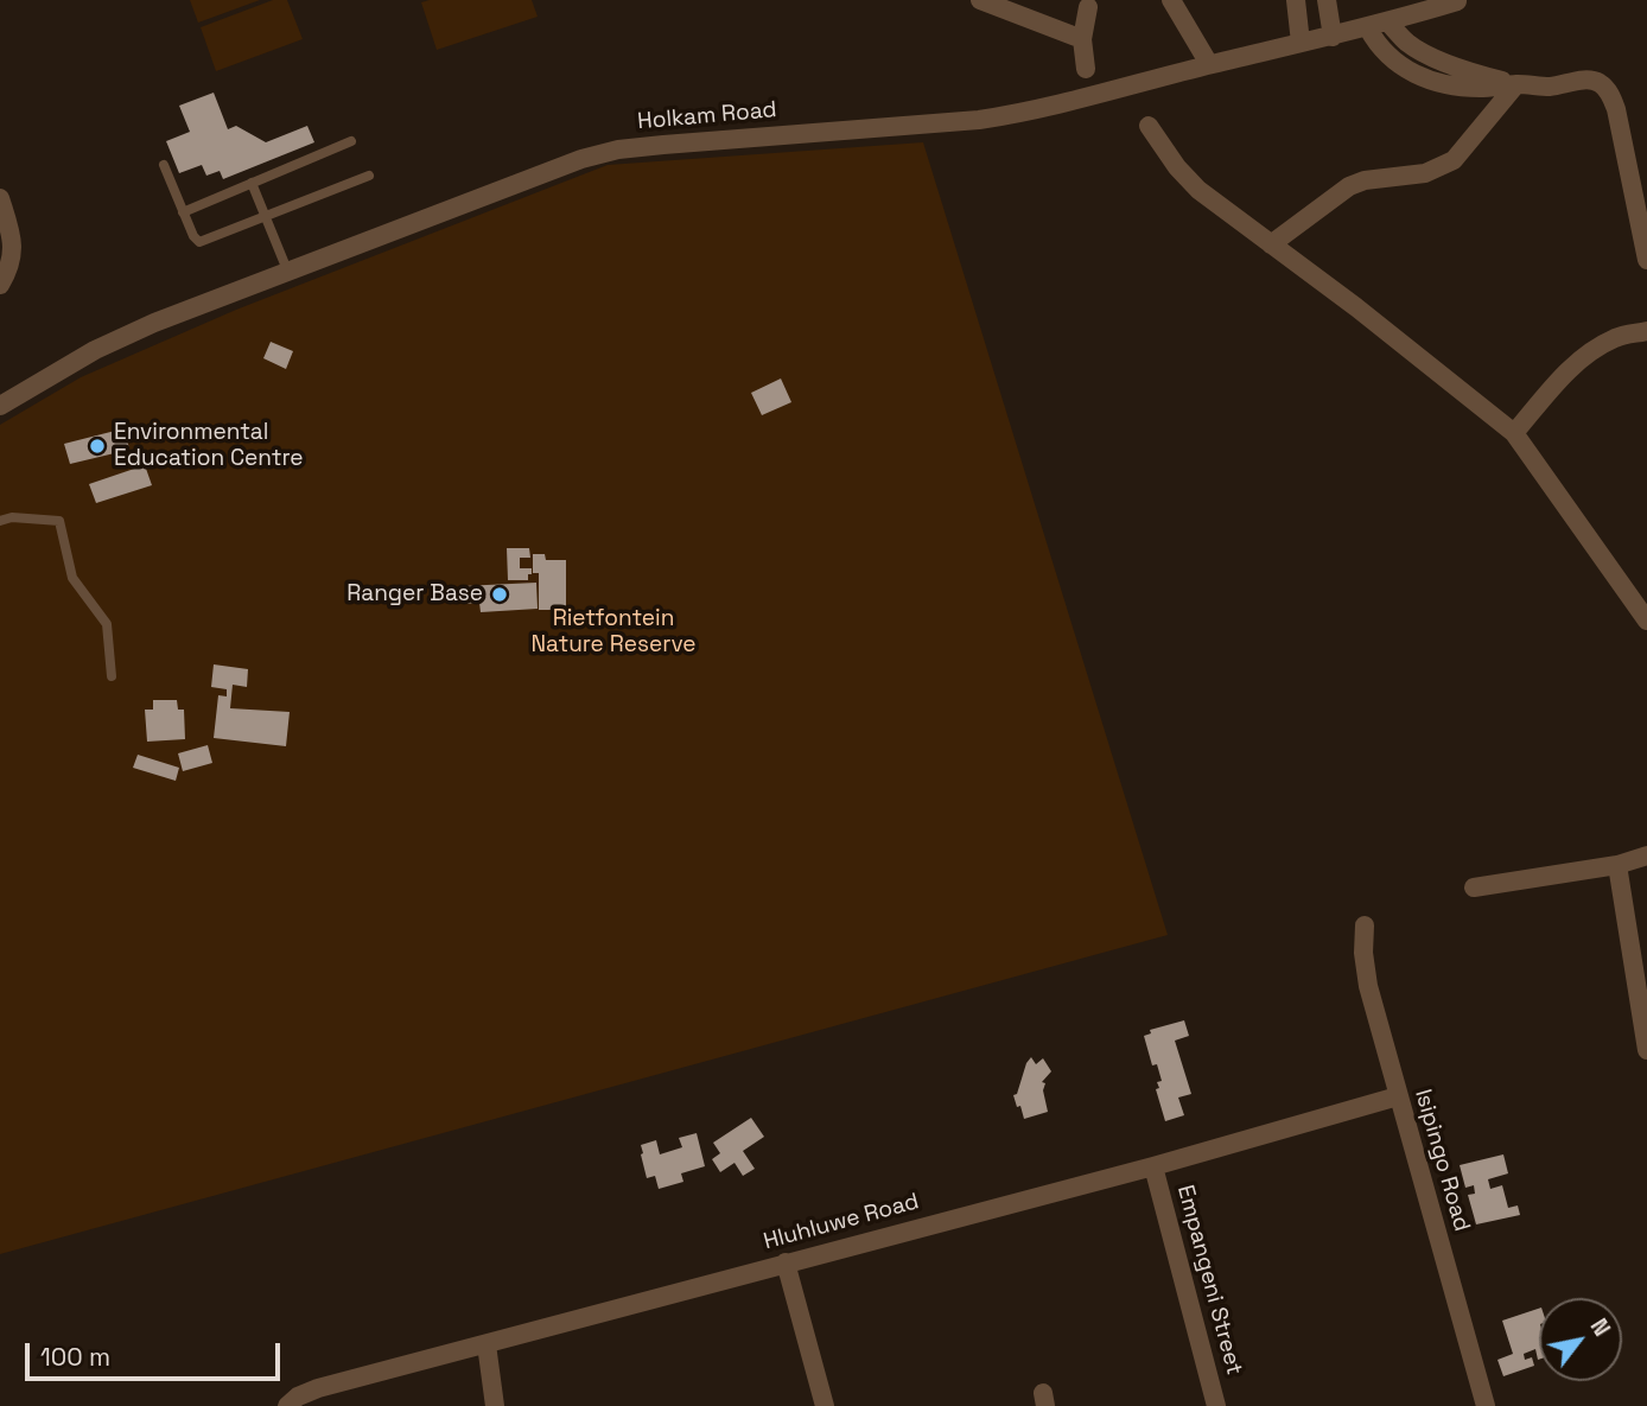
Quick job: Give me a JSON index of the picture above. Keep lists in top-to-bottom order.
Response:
{
  "streets": {
    "street": [
      "Holkam Road",
      "Isipingo Road",
      "Hluhluwe Road",
      "Empangeni Street"
    ]
  },
  "crossings": [
    ["Isipingo Road", "Hluhluwe Road"],
    ["Hluhluwe Road", "Empangeni Street"]
  ],
  "parks": ["Rietfontein Nature Reserve"],
  "places": ["Environmental Education Centre", "Ranger Base"],
  "scale_bar": "100 m",
  "north": "top right"
}
